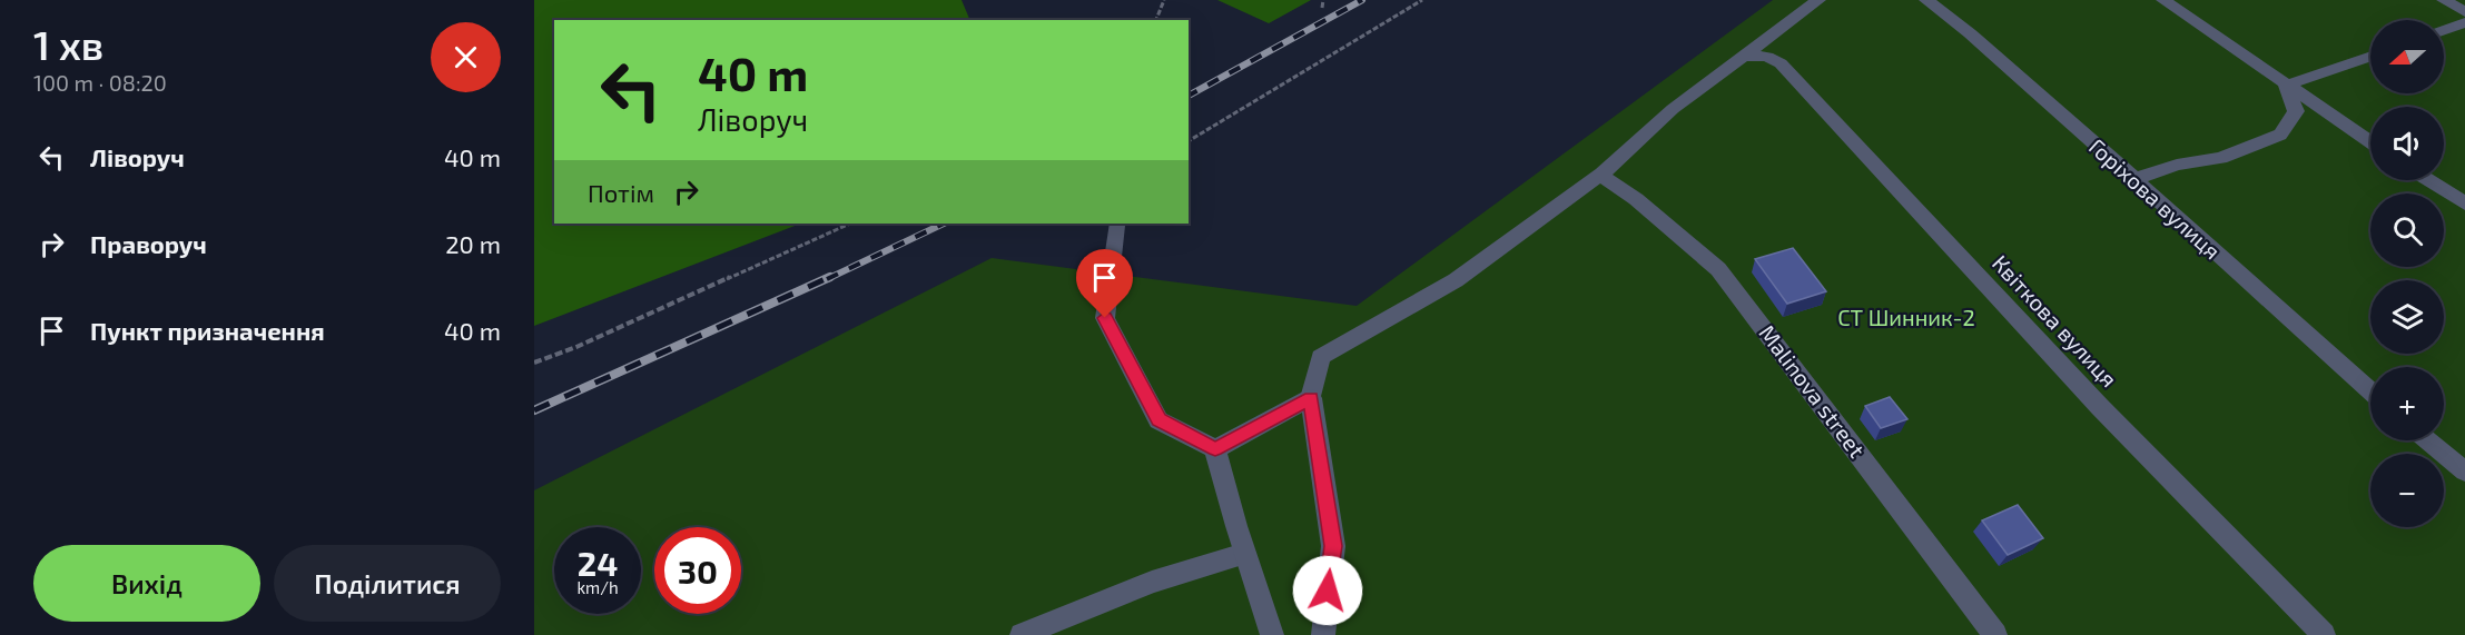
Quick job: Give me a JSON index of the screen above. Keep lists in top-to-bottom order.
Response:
{
  "streets": {
    "street": ["Горіхова вулиця", "Квіткова вулиця", "Malinova street"]
  },
  "parks": ["СТ Шинник-2"],
  "north": "left",
  "page": {
    "heading": ["1 хв", "100 m · 08:20"],
    "map_buttons": ["+", "−"],
    "turn": ["40 m", "Ліворуч"],
    "list": [
      {
        "name": "Ліворуч",
        "value": "40 m"
      },
      {
        "name": "Праворуч",
        "value": "20 m"
      },
      {
        "name": "Пункт призначення",
        "value": "40 m"
      }
    ],
    "then": "Потім",
    "speed": "24 km/h",
    "limit": "30",
    "buttons": ["Вихід", "Поділитися"]
  }
}
